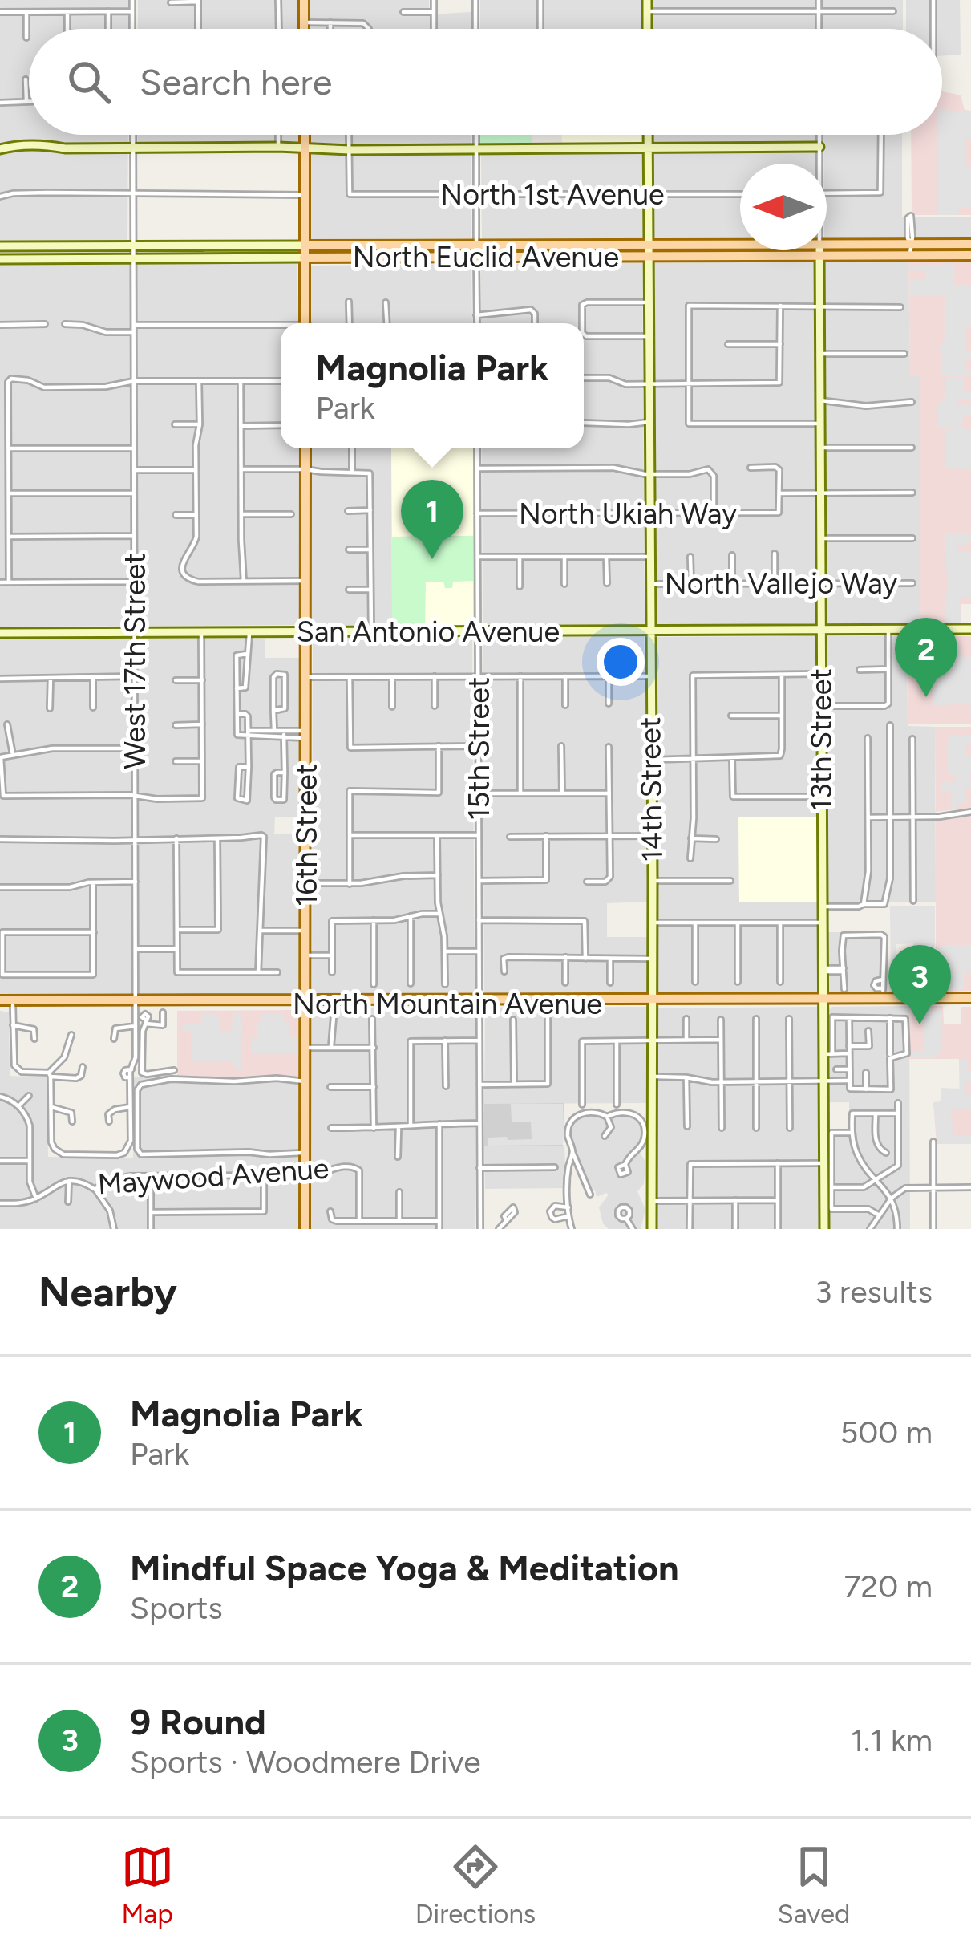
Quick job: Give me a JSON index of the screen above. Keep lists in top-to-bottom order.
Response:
{
  "streets": {
    "main road": ["North Euclid Avenue", "16th Street", "North Mountain Avenue"],
    "street": [
      "North 1st Avenue",
      "North Ukiah Way",
      "North Vallejo Way",
      "San Antonio Avenue",
      "West 17th Street",
      "13th Street",
      "15th Street",
      "14th Street",
      "Maywood Avenue"
    ]
  },
  "crossings": [
    ["North 1st Avenue", "14th Street"],
    ["North Euclid Avenue", "West 17th Street"],
    ["North Euclid Avenue", "14th Street"],
    ["North Ukiah Way", "15th Street"],
    ["North Ukiah Way", "14th Street"],
    ["North Vallejo Way", "13th Street"],
    ["North Vallejo Way", "14th Street"],
    ["San Antonio Avenue", "West 17th Street"],
    ["San Antonio Avenue", "13th Street"],
    ["San Antonio Avenue", "15th Street"],
    ["San Antonio Avenue", "14th Street"],
    ["San Antonio Avenue", "16th Street"],
    ["West 17th Street", "North Mountain Avenue"],
    ["13th Street", "North Mountain Avenue"],
    ["15th Street", "North Mountain Avenue"],
    ["14th Street", "North Mountain Avenue"],
    ["16th Street", "North Mountain Avenue"],
    ["16th Street", "Maywood Avenue"]
  ],
  "north": "left",
  "page": {
    "search": "Search here",
    "popup": ["Magnolia Park", "Park"],
    "pins": ["1", "2", "3"],
    "heading": ["Nearby", "3 results"],
    "list": [
      {
        "mark": "1",
        "name": "Magnolia Park",
        "note": "Park",
        "value": "500 m"
      },
      {
        "mark": "2",
        "name": "Mindful Space Yoga & Meditation",
        "note": "Sports",
        "value": "720 m"
      },
      {
        "mark": "3",
        "name": "9 Round",
        "note": "Sports · Woodmere Drive",
        "value": "1.1 km"
      }
    ],
    "nav": ["Map", "Directions", "Saved"]
  }
}
